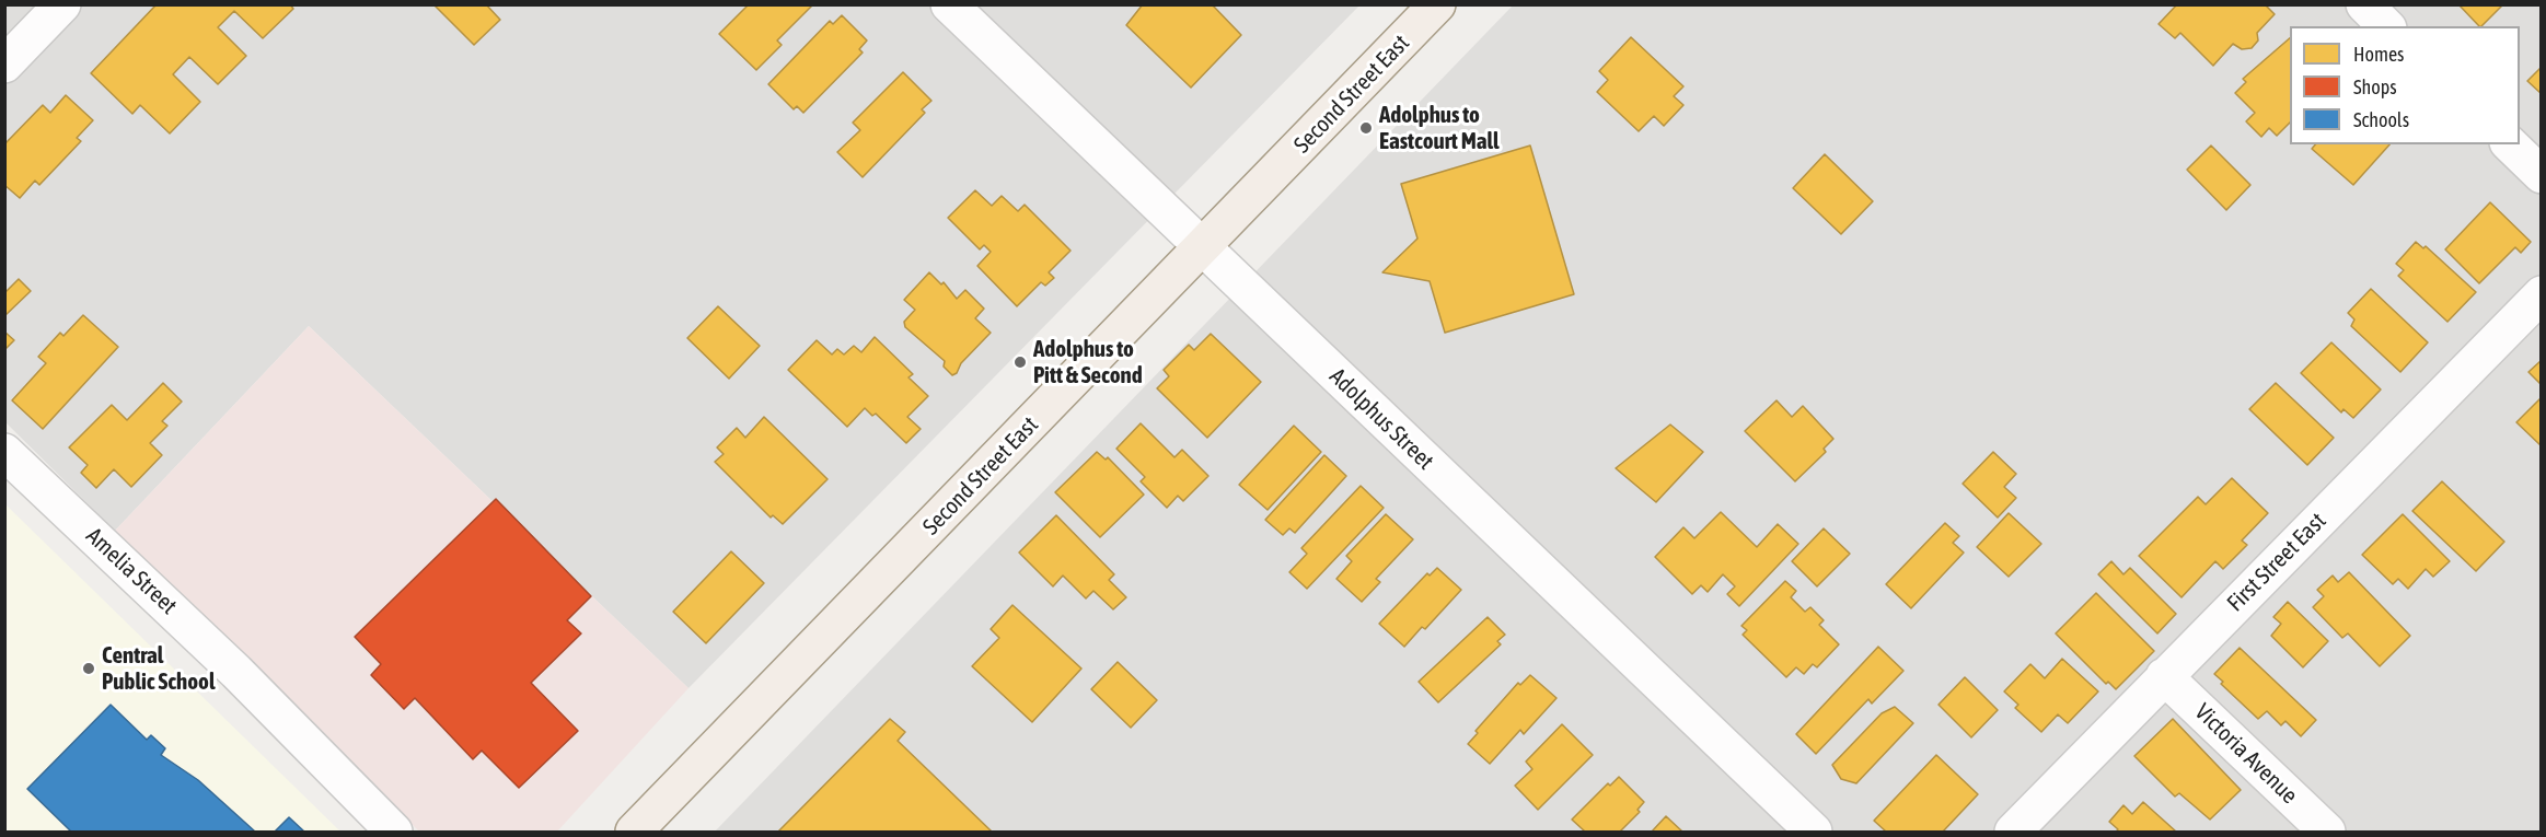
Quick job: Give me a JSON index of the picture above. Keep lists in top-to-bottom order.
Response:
{
  "streets": {
    "main road": ["Second Street East"],
    "street": [
      "Adolphus Street",
      "First Street East",
      "Amelia Street",
      "Victoria Avenue"
    ]
  },
  "crossings": [
    ["Second Street East", "Adolphus Street"],
    ["First Street East", "Victoria Avenue"]
  ],
  "places": ["Adolphus to Eastcourt Mall", "Adolphus to Pitt & Second", "Central Public School"],
  "legend": ["Homes", "Shops", "Schools"]
}
